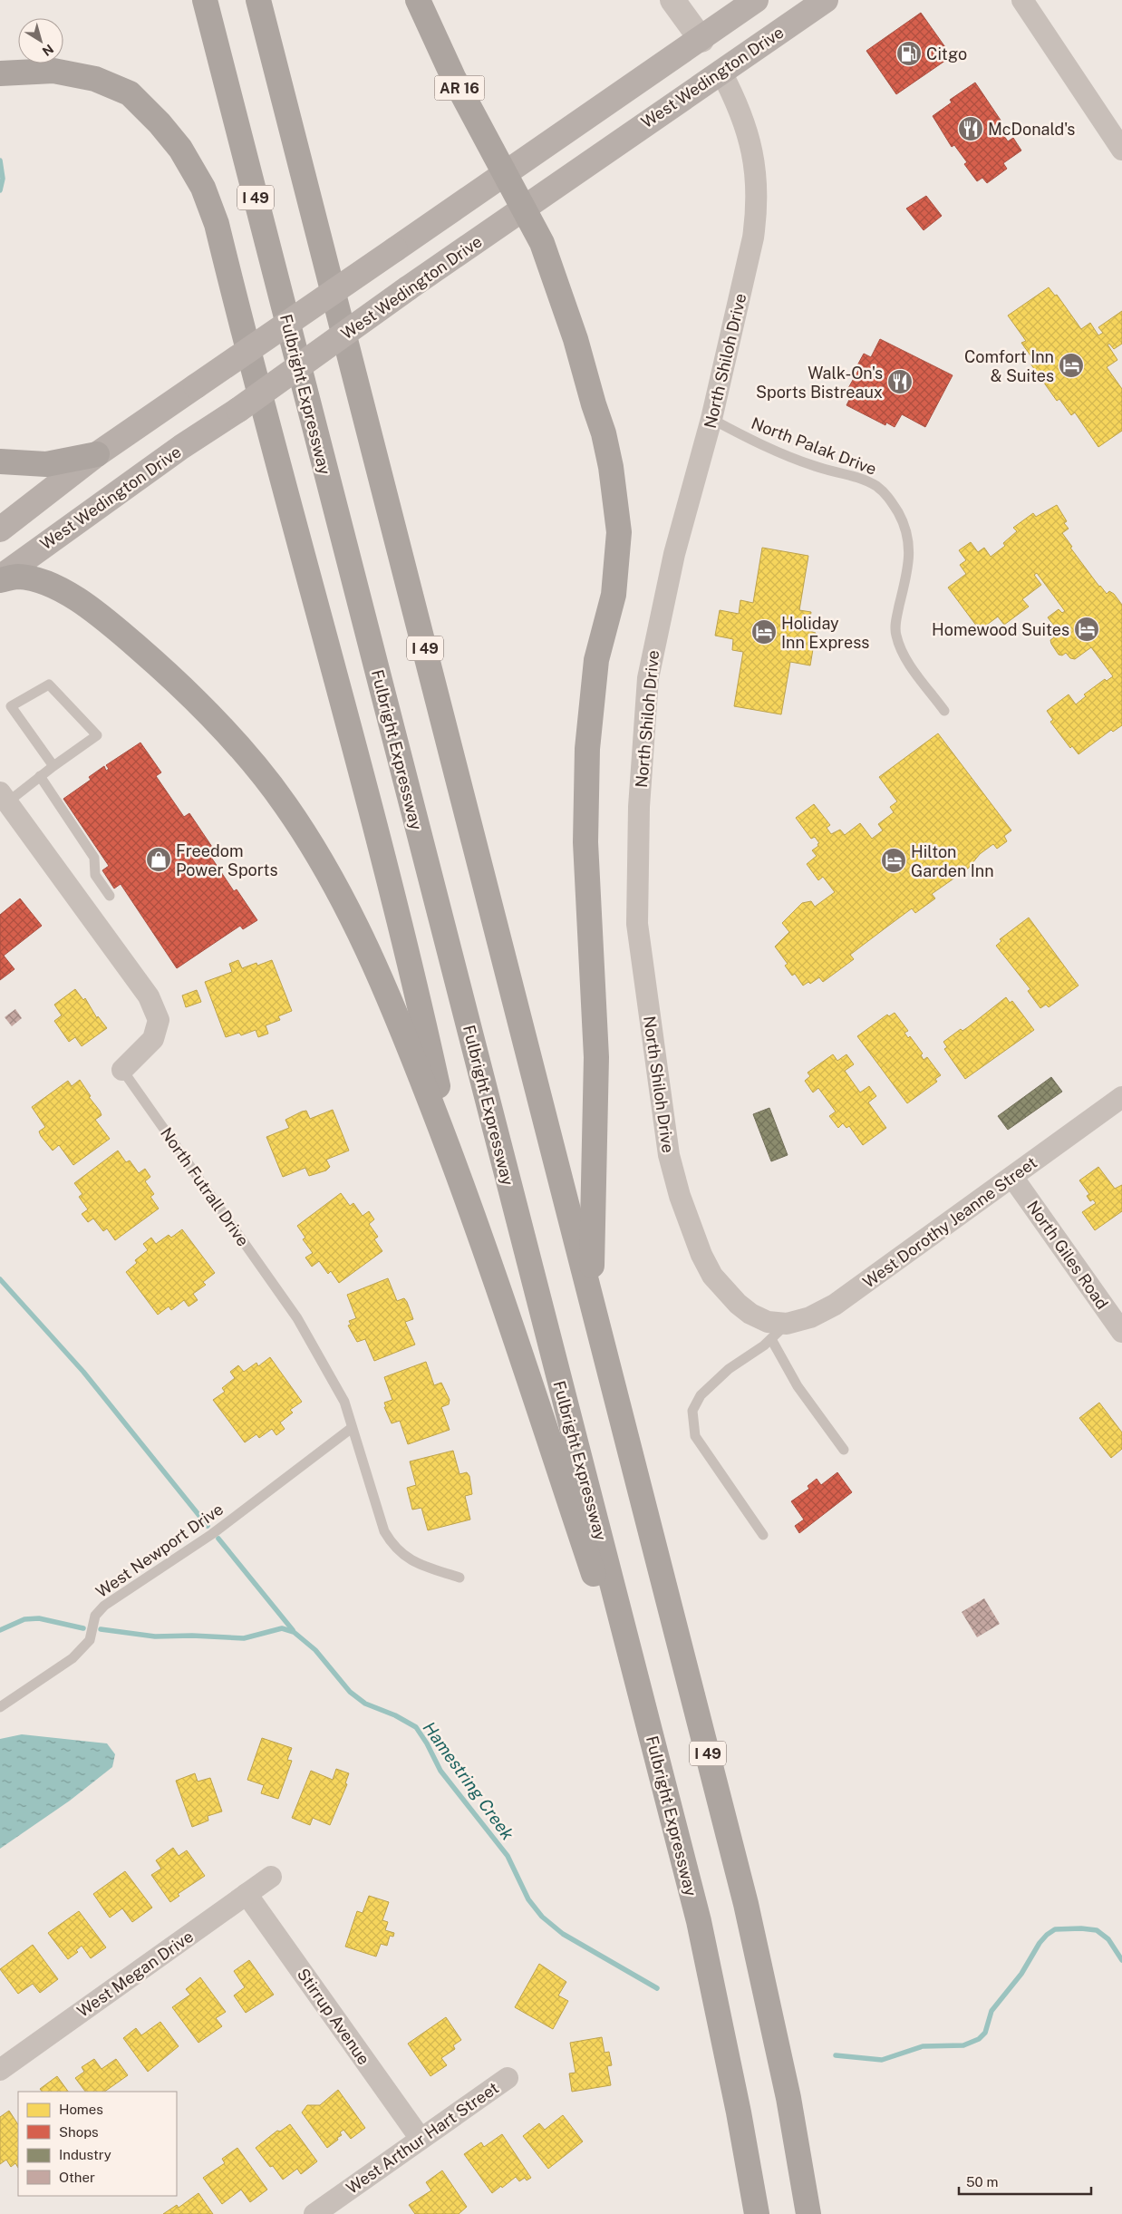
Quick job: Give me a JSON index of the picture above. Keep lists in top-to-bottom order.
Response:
{
  "streets": {
    "highway": ["AR 16", "I 49", "Fulbright Expressway"],
    "main road": ["West Wedington Drive"],
    "street": [
      "North Shiloh Drive",
      "North Futrall Drive",
      "West Dorothy Jeanne Street",
      "North Giles Road",
      "West Megan Drive",
      "Stirrup Avenue",
      "West Arthur Hart Street"
    ],
    "lane": ["North Palak Drive", "West Newport Drive"]
  },
  "crossings": [
    ["West Wedington Drive", "North Shiloh Drive"],
    ["North Shiloh Drive", "North Palak Drive"],
    ["North Shiloh Drive", "West Dorothy Jeanne Street"],
    ["North Futrall Drive", "West Newport Drive"],
    ["West Dorothy Jeanne Street", "North Giles Road"],
    ["West Megan Drive", "Stirrup Avenue"],
    ["Stirrup Avenue", "West Arthur Hart Street"]
  ],
  "water": ["Hamestring Creek"],
  "places": {
    "fuel station": ["Citgo"],
    "restaurant": ["McDonald's", "Walk-On's Sports Bistreaux"],
    "hotel": [
      "Comfort Inn & Suites",
      "Homewood Suites",
      "Holiday Inn Express",
      "Hilton Garden Inn"
    ],
    "shop": ["Freedom Power Sports"]
  },
  "legend": [
    "Homes",
    "Shops",
    "Industry",
    "Other"
  ],
  "scale_bar": "50 m",
  "north": "bottom right"
}
